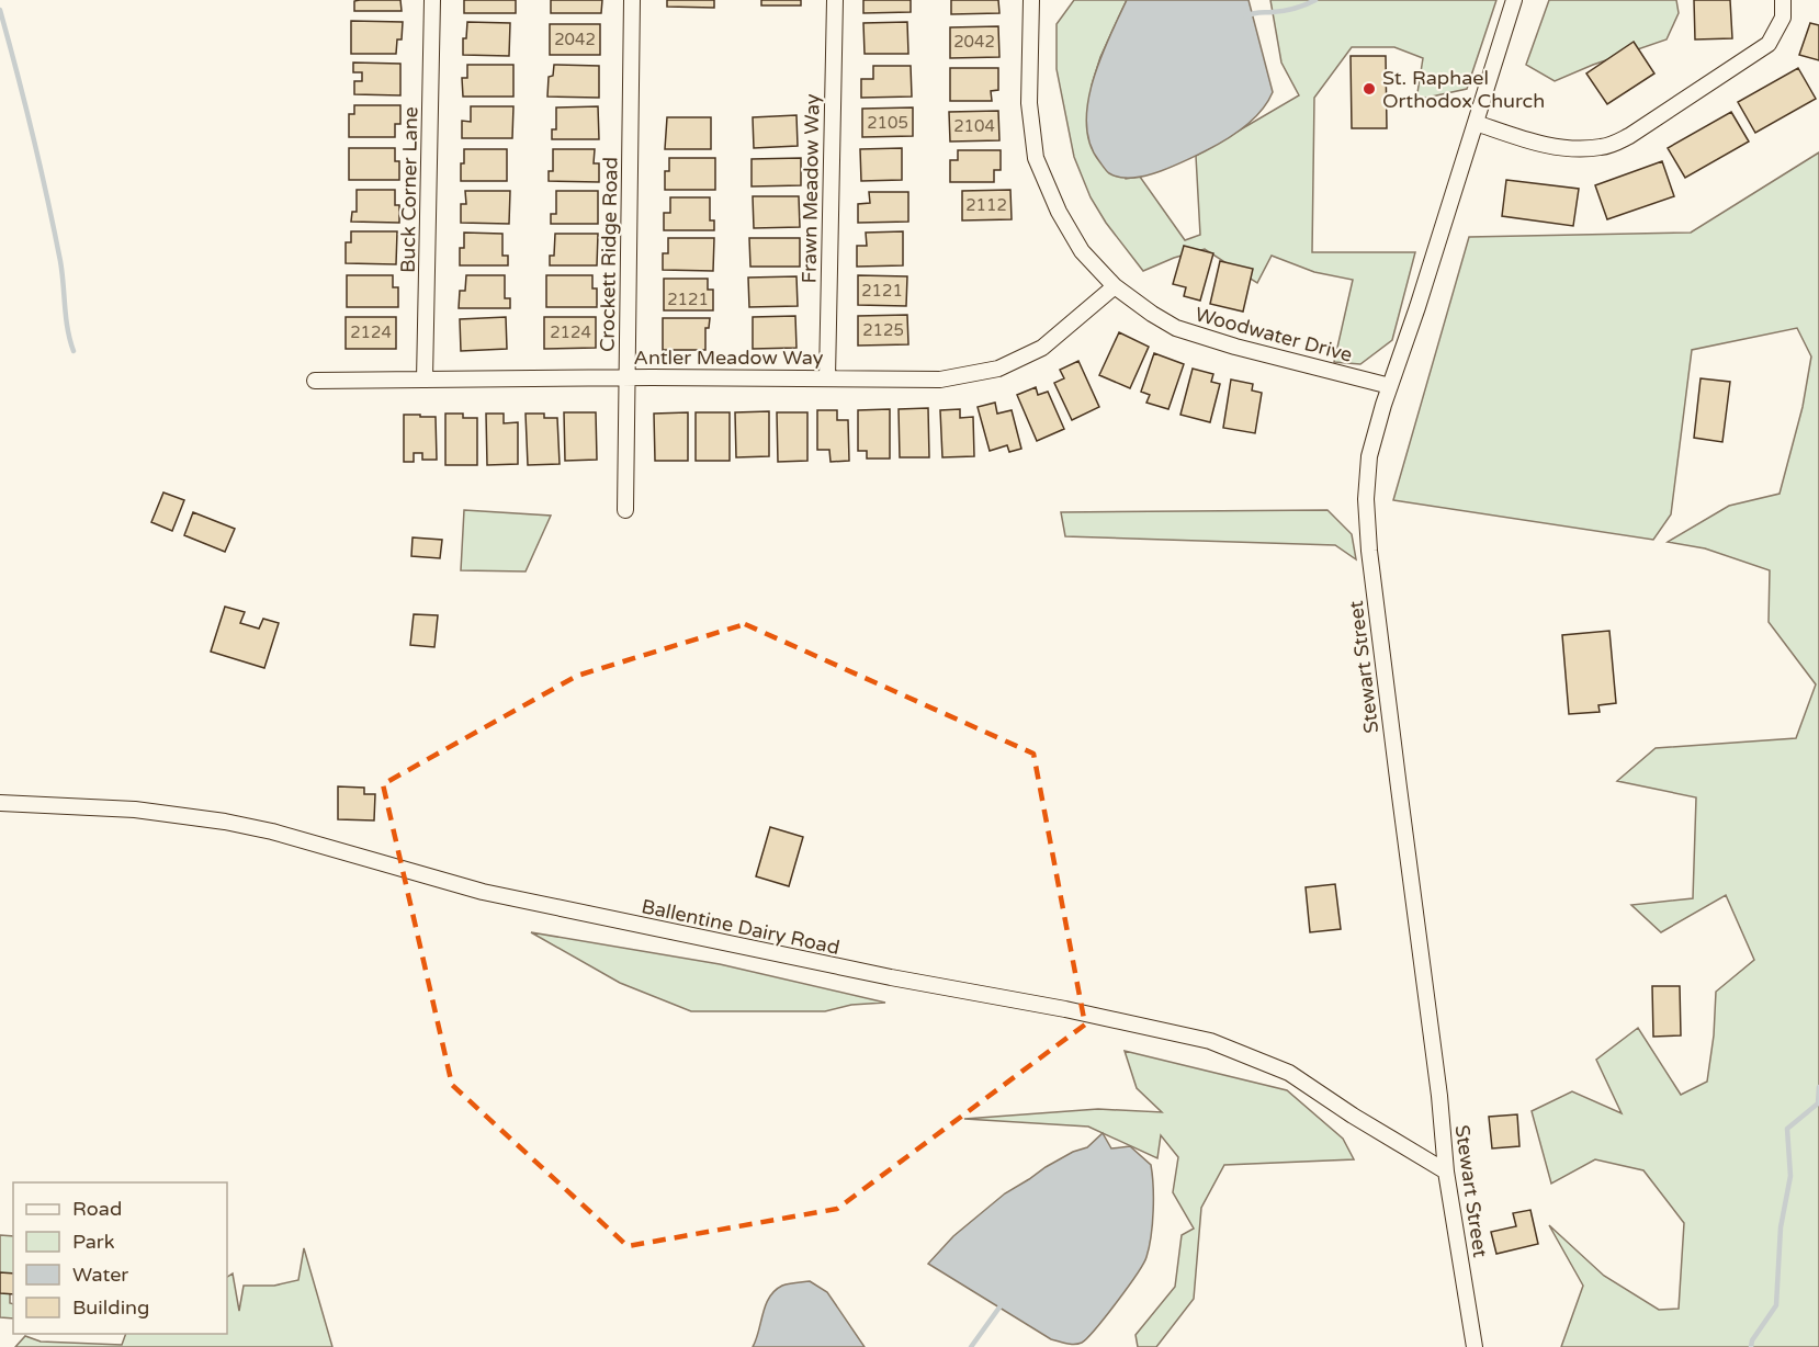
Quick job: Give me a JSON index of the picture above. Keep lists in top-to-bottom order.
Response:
{
  "streets": {
    "street": [
      "Frawn Meadow Way",
      "Buck Corner Lane",
      "Crockett Ridge Road",
      "Woodwater Drive",
      "Antler Meadow Way",
      "Stewart Street",
      "Ballentine Dairy Road"
    ]
  },
  "crossings": [
    ["Frawn Meadow Way", "Antler Meadow Way"],
    ["Buck Corner Lane", "Antler Meadow Way"],
    ["Crockett Ridge Road", "Antler Meadow Way"],
    ["Woodwater Drive", "Antler Meadow Way"],
    ["Woodwater Drive", "Stewart Street"],
    ["Stewart Street", "Ballentine Dairy Road"]
  ],
  "places": ["St. Raphael Orthodox Church"],
  "house_numbers": [
    "2042",
    "2042",
    "2105",
    "2104",
    "2112",
    "2121",
    "2121",
    "2125",
    "2124",
    "2124"
  ],
  "legend": [
    "Road",
    "Park",
    "Water",
    "Building"
  ]
}
